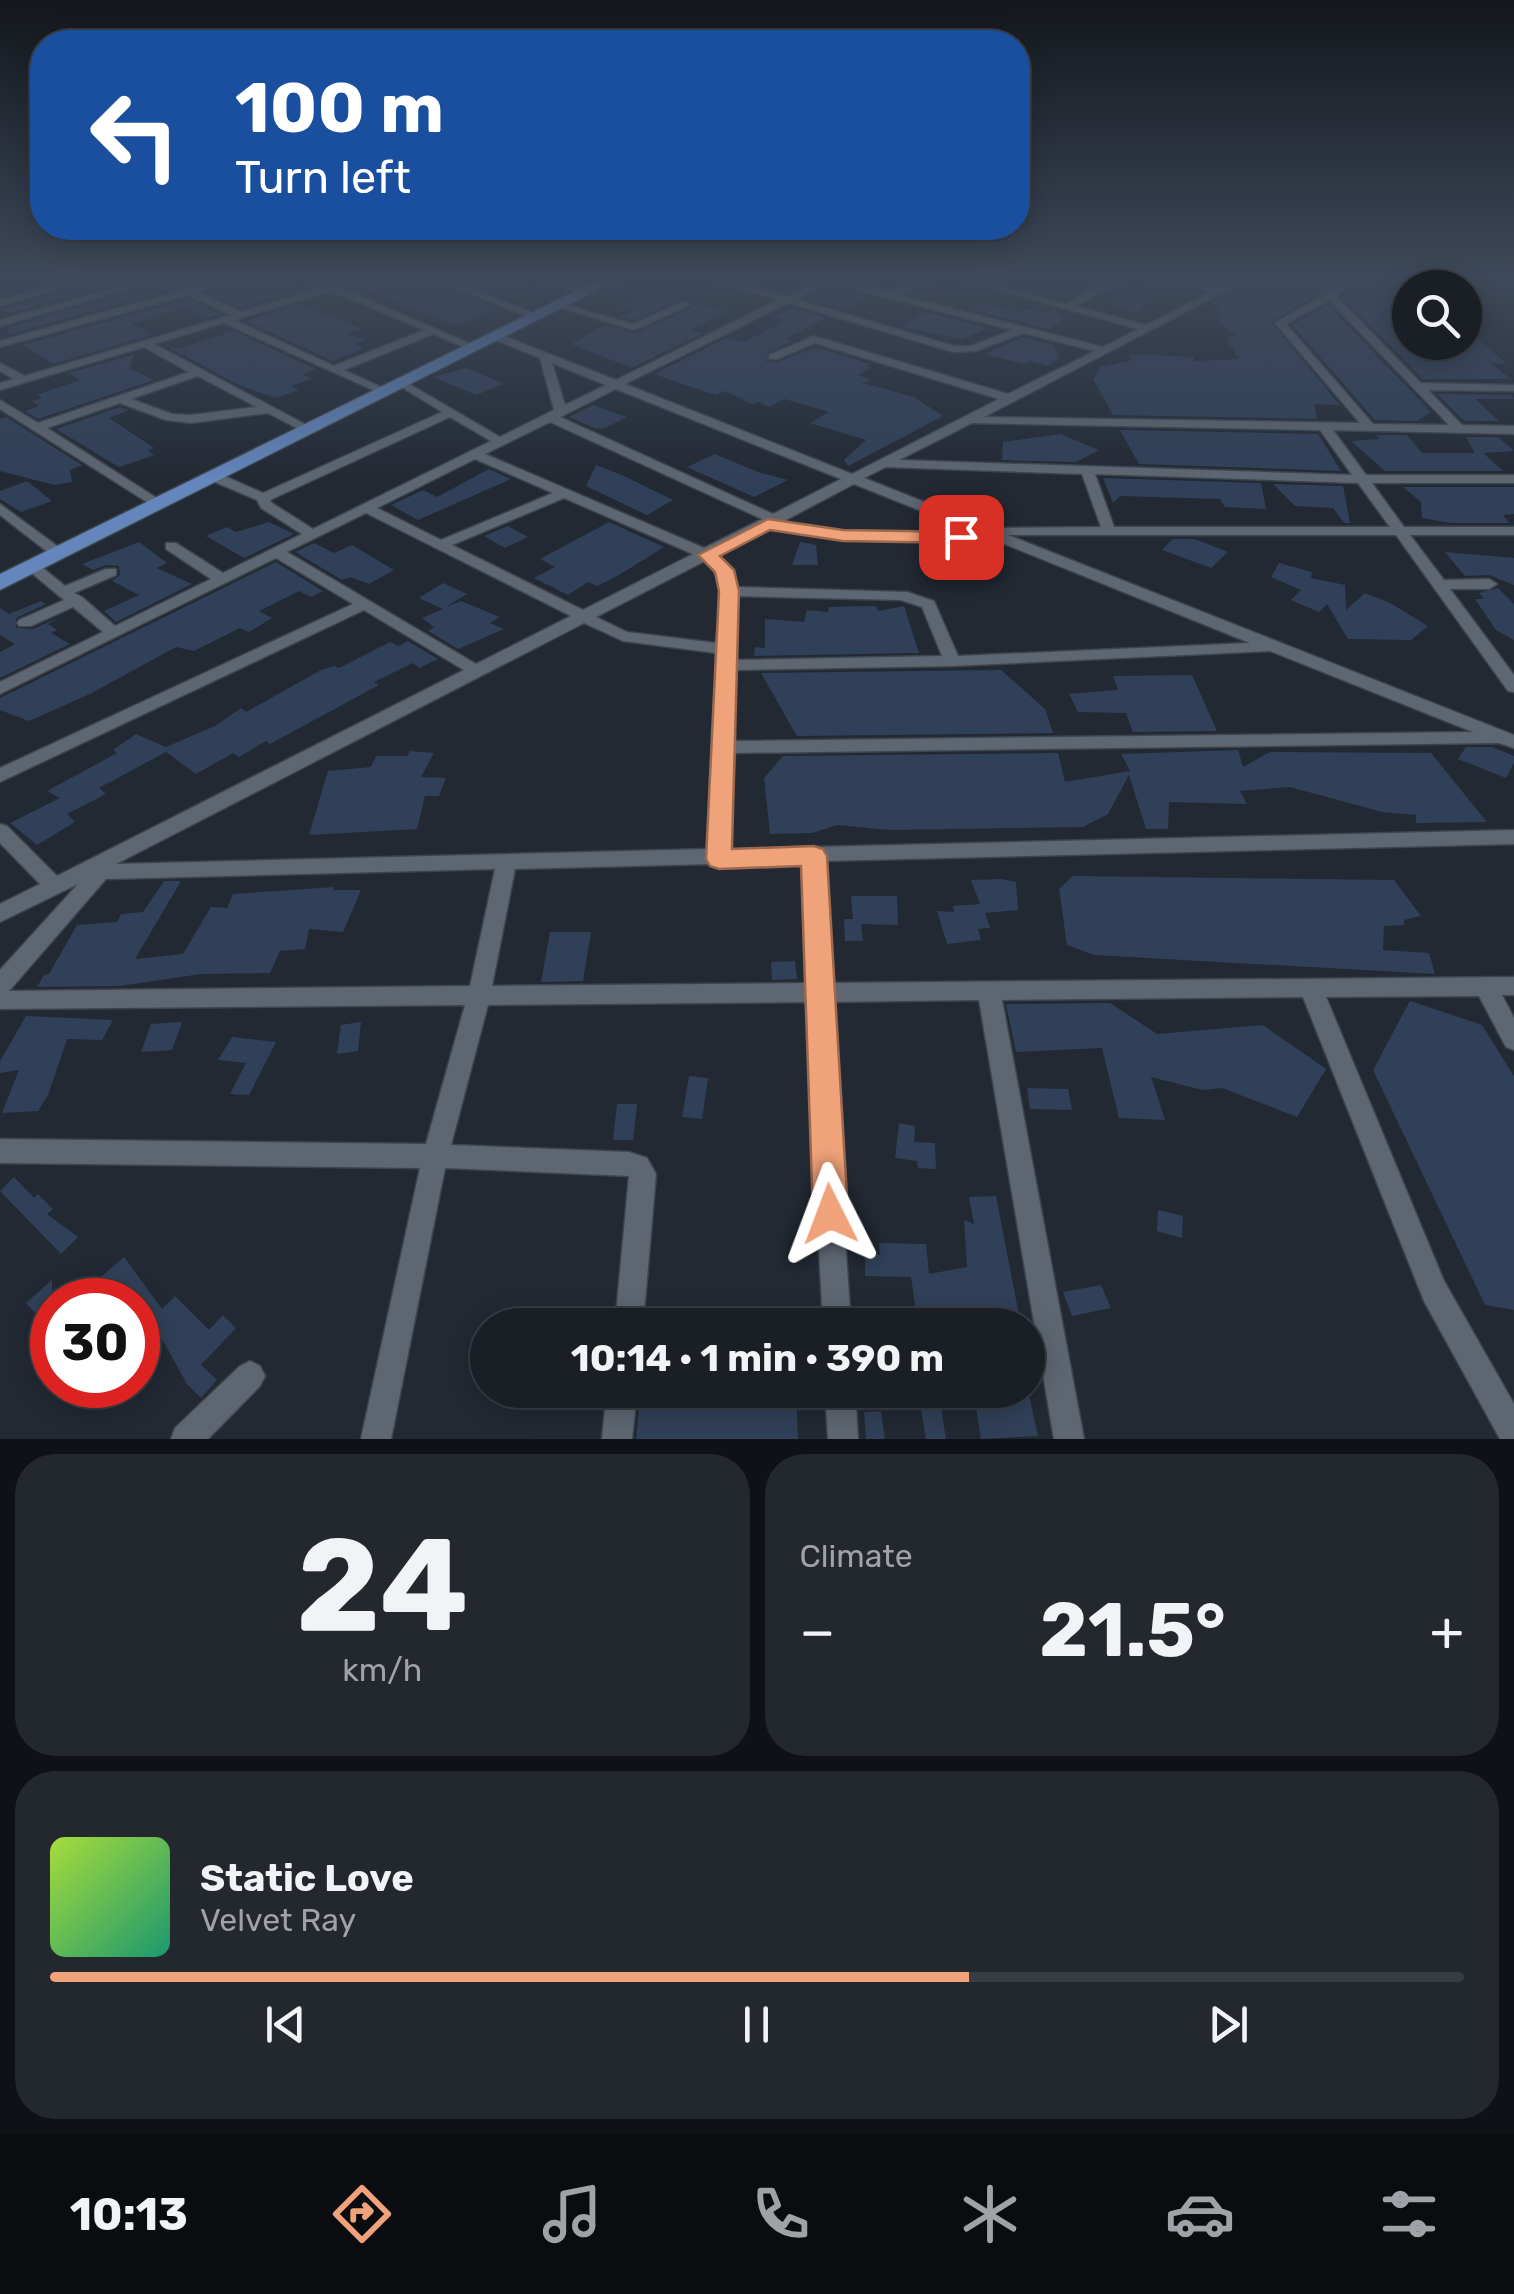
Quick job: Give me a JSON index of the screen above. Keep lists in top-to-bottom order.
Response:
{
  "page": {
    "turn": ["100 m", "Turn left"],
    "limit": "30",
    "trip": "10:14 · 1 min · 390 m",
    "tile": [
      ["24", "km/h"],
      "Climate"
    ],
    "heat": ["−", "21.5°", "+"],
    "song": ["Static Love", "Velvet Ray"],
    "tabs": "10:13"
  }
}
